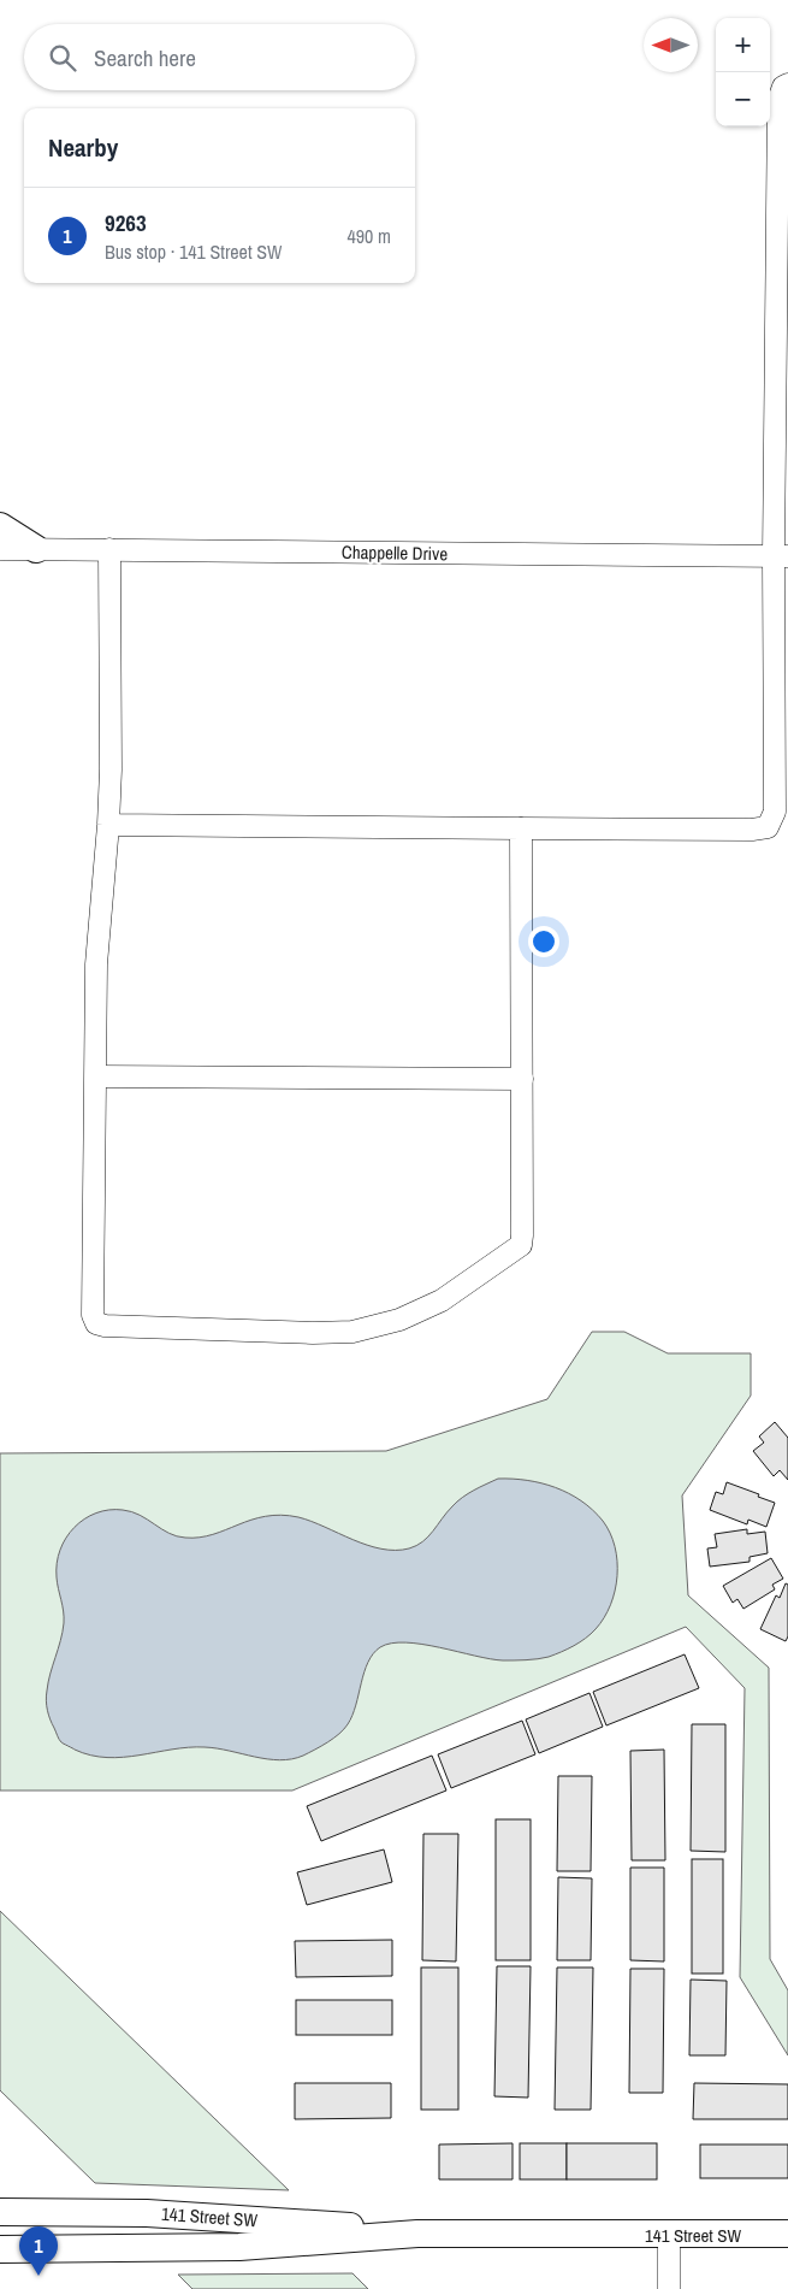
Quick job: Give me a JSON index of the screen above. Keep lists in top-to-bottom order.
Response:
{
  "streets": {
    "main road": ["141 Street SW"],
    "street": ["Chappelle Drive"]
  },
  "north": "left",
  "page": {
    "map_buttons": ["+", "−"],
    "search": "Search here",
    "heading": "Nearby",
    "list": [
      {
        "mark": "1",
        "name": "9263",
        "note": "Bus stop · 141 Street SW",
        "value": "490 m"
      }
    ],
    "pins": "1"
  }
}
